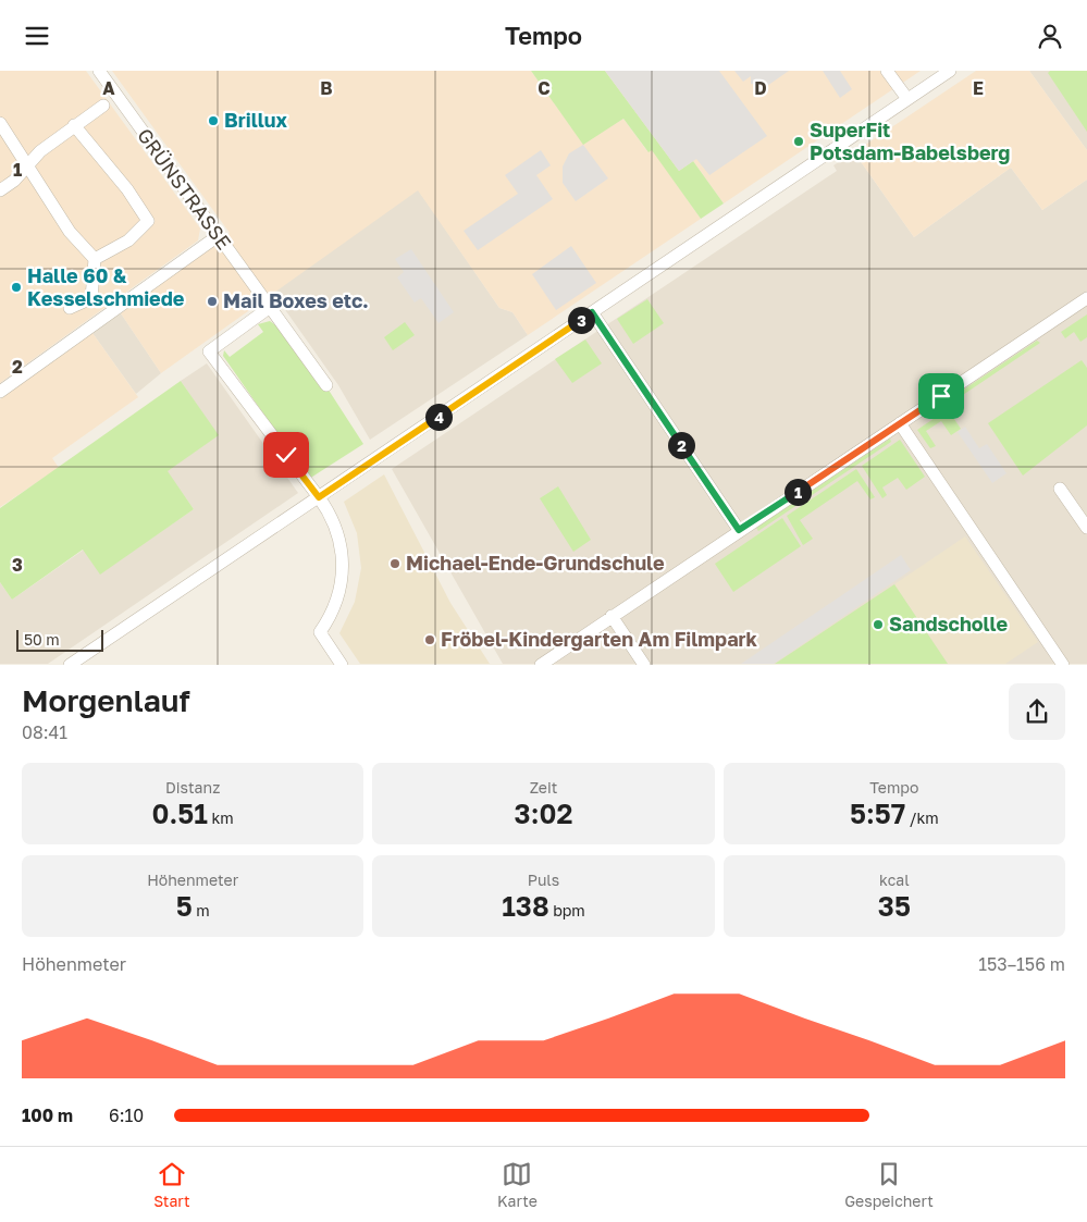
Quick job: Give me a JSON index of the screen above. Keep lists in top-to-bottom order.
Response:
{
  "streets": {
    "street": ["GRÜNSTRASSE"]
  },
  "places": [
    "Brillux",
    "SuperFit Potsdam-Babelsberg",
    "Halle 60 & Kesselschmiede",
    "Mail Boxes etc.",
    "Michael-Ende-Grundschule",
    "Sandscholle",
    "Fröbel-Kindergarten Am Filmpark"
  ],
  "scale_bar": "50 m",
  "page": {
    "header": "Tempo",
    "pins": [
      "3",
      "4",
      "2",
      "1"
    ],
    "scale": "50 m",
    "heading": ["Morgenlauf", "08:41"],
    "stats": [
      ["Distanz", "0.51 km"],
      ["Zeit", "3:02"],
      ["Tempo", "5:57 /km"],
      ["Höhenmeter", "5 m"],
      ["Puls", "138 bpm"],
      ["kcal", "35"]
    ],
    "chart": ["Höhenmeter", "153–156 m"],
    "list": [
      {
        "name": "100 m",
        "note": "6:10"
      }
    ],
    "tabs": ["Start", "Karte", "Gespeichert"]
  },
  "grid": {
    "columns": [
      "A",
      "B",
      "C",
      "D",
      "E"
    ],
    "rows": ["1", "2", "3"]
  }
}
